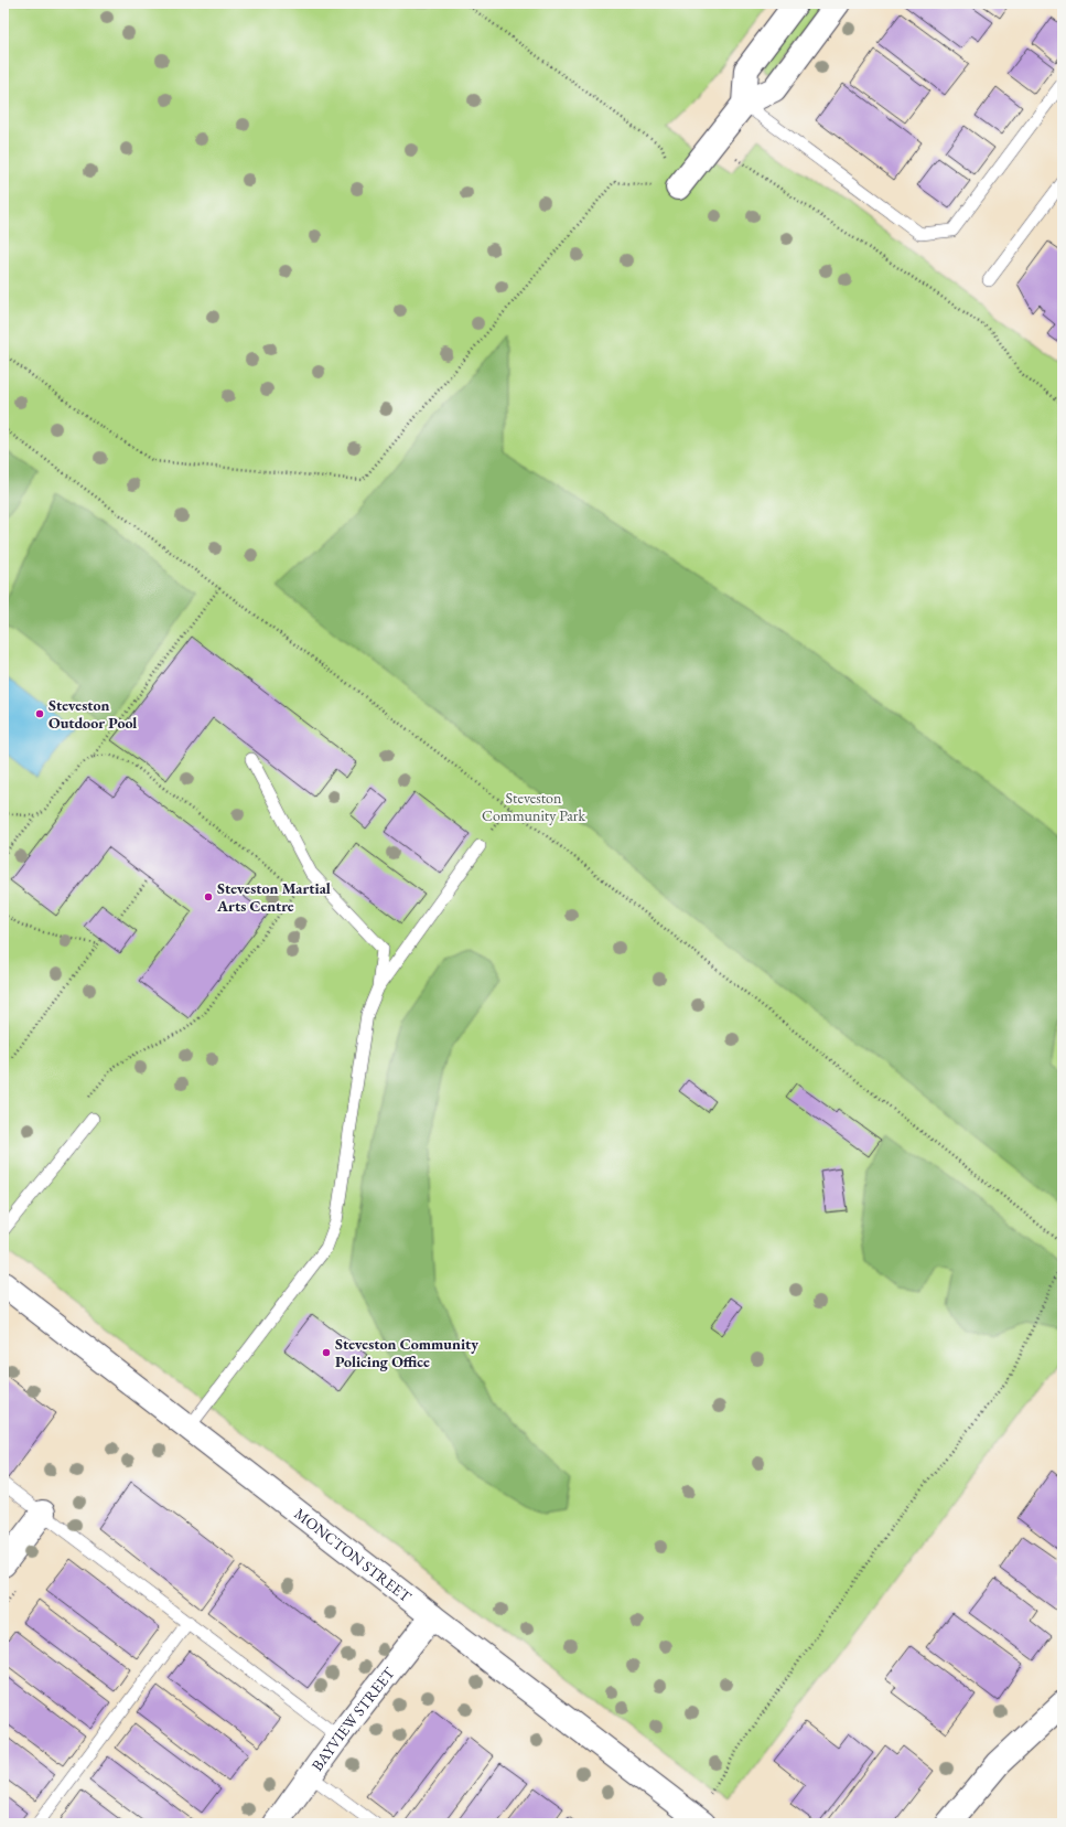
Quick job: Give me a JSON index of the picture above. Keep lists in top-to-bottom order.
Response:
{
  "streets": {
    "street": ["MONCTON STREET", "BAYVIEW STREET"]
  },
  "crossings": [
    ["MONCTON STREET", "BAYVIEW STREET"]
  ],
  "parks": ["Steveston Community Park"],
  "places": ["Steveston Outdoor Pool", "Steveston Martial Arts Centre", "Steveston Community Policing Office"]
}
